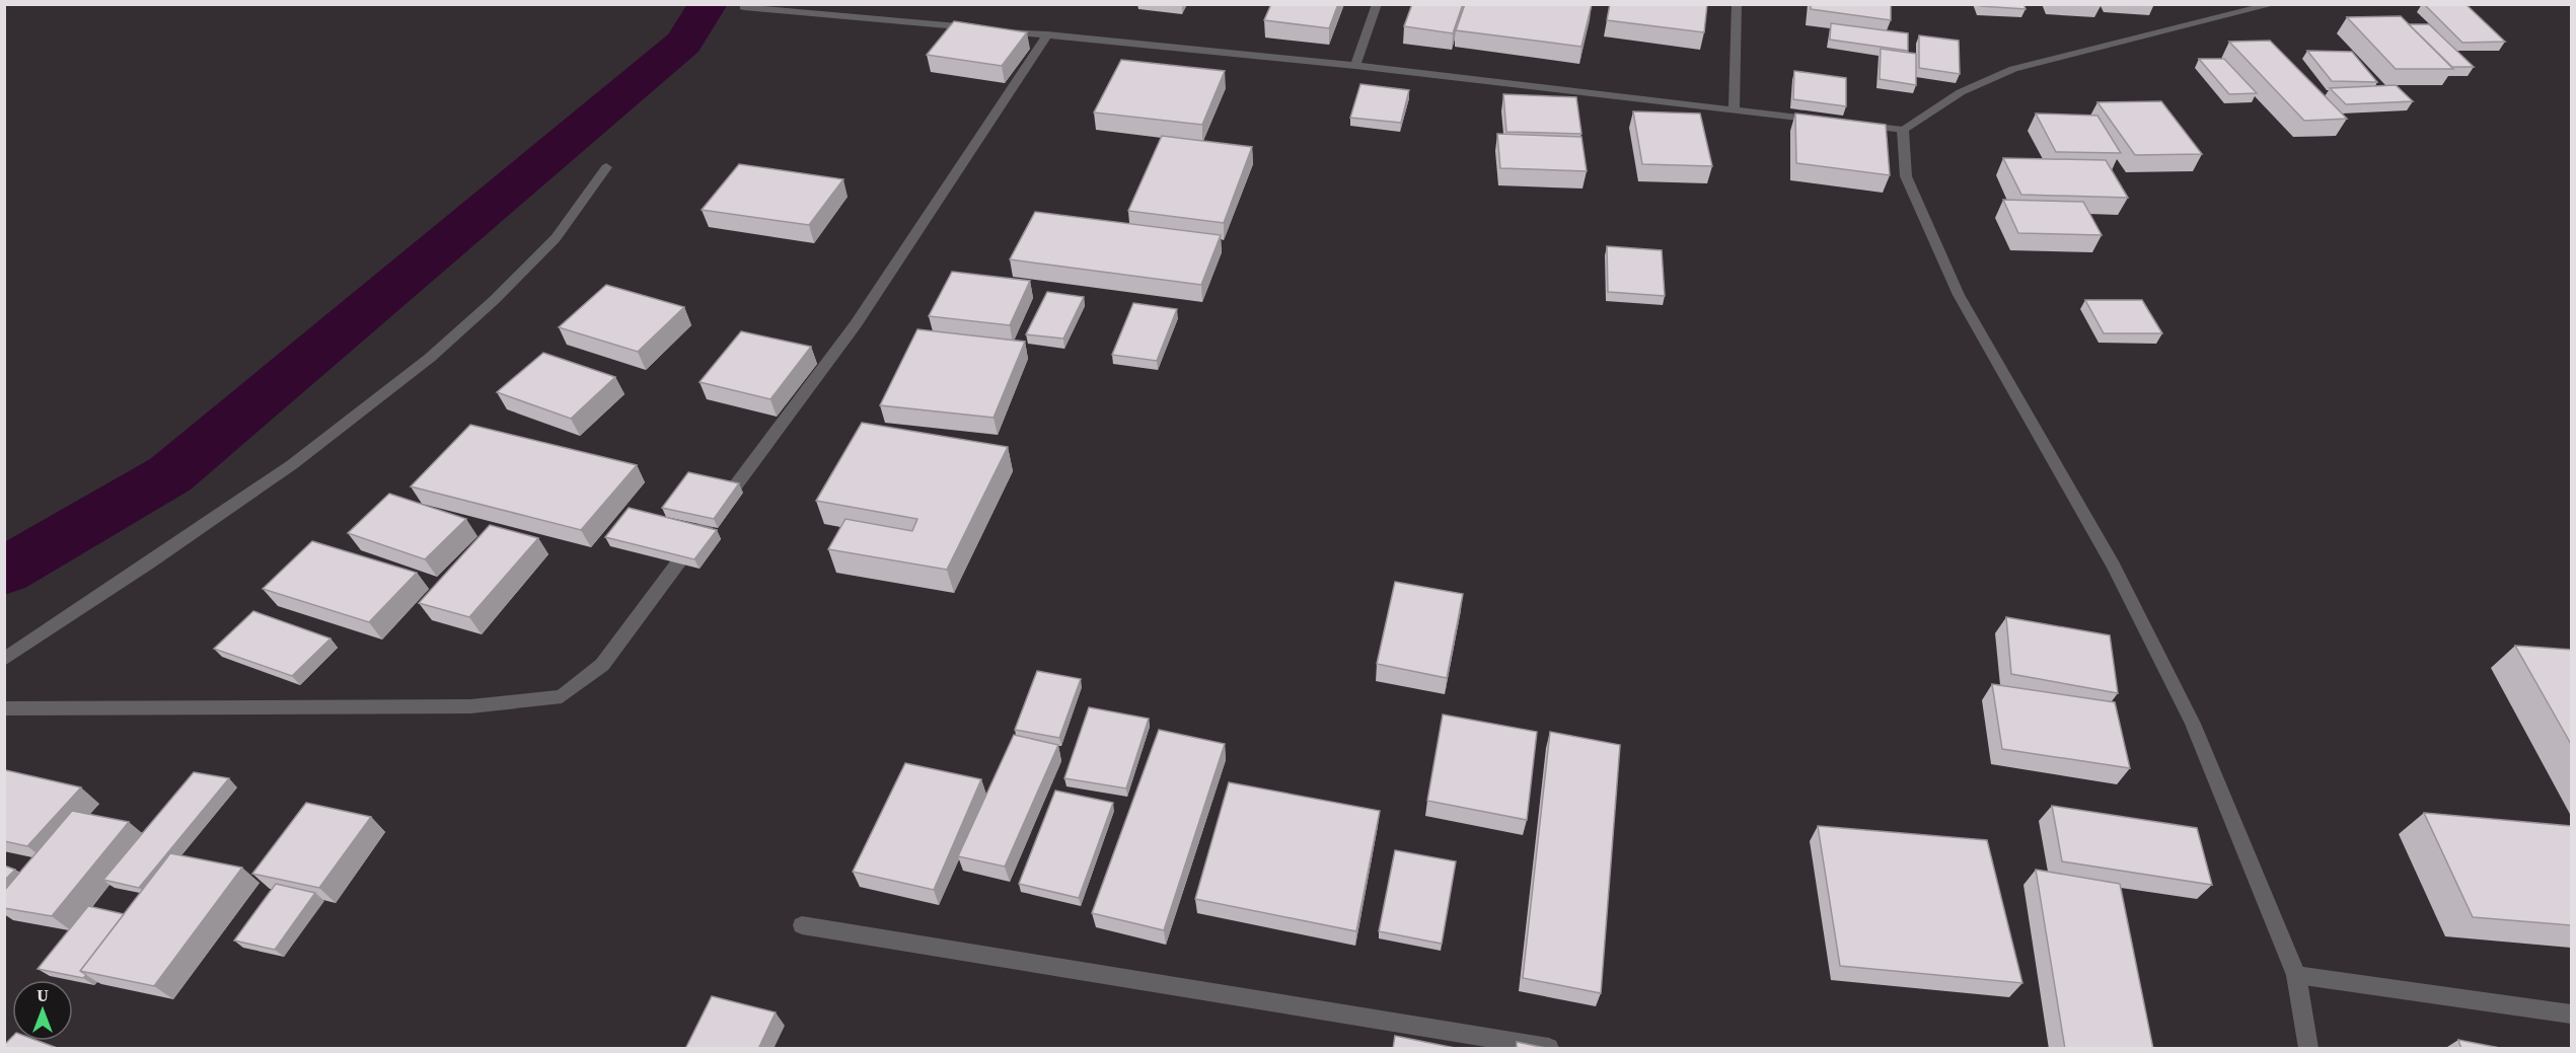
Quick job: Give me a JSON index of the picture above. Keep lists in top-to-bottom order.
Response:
{
  "north": "top"
}
